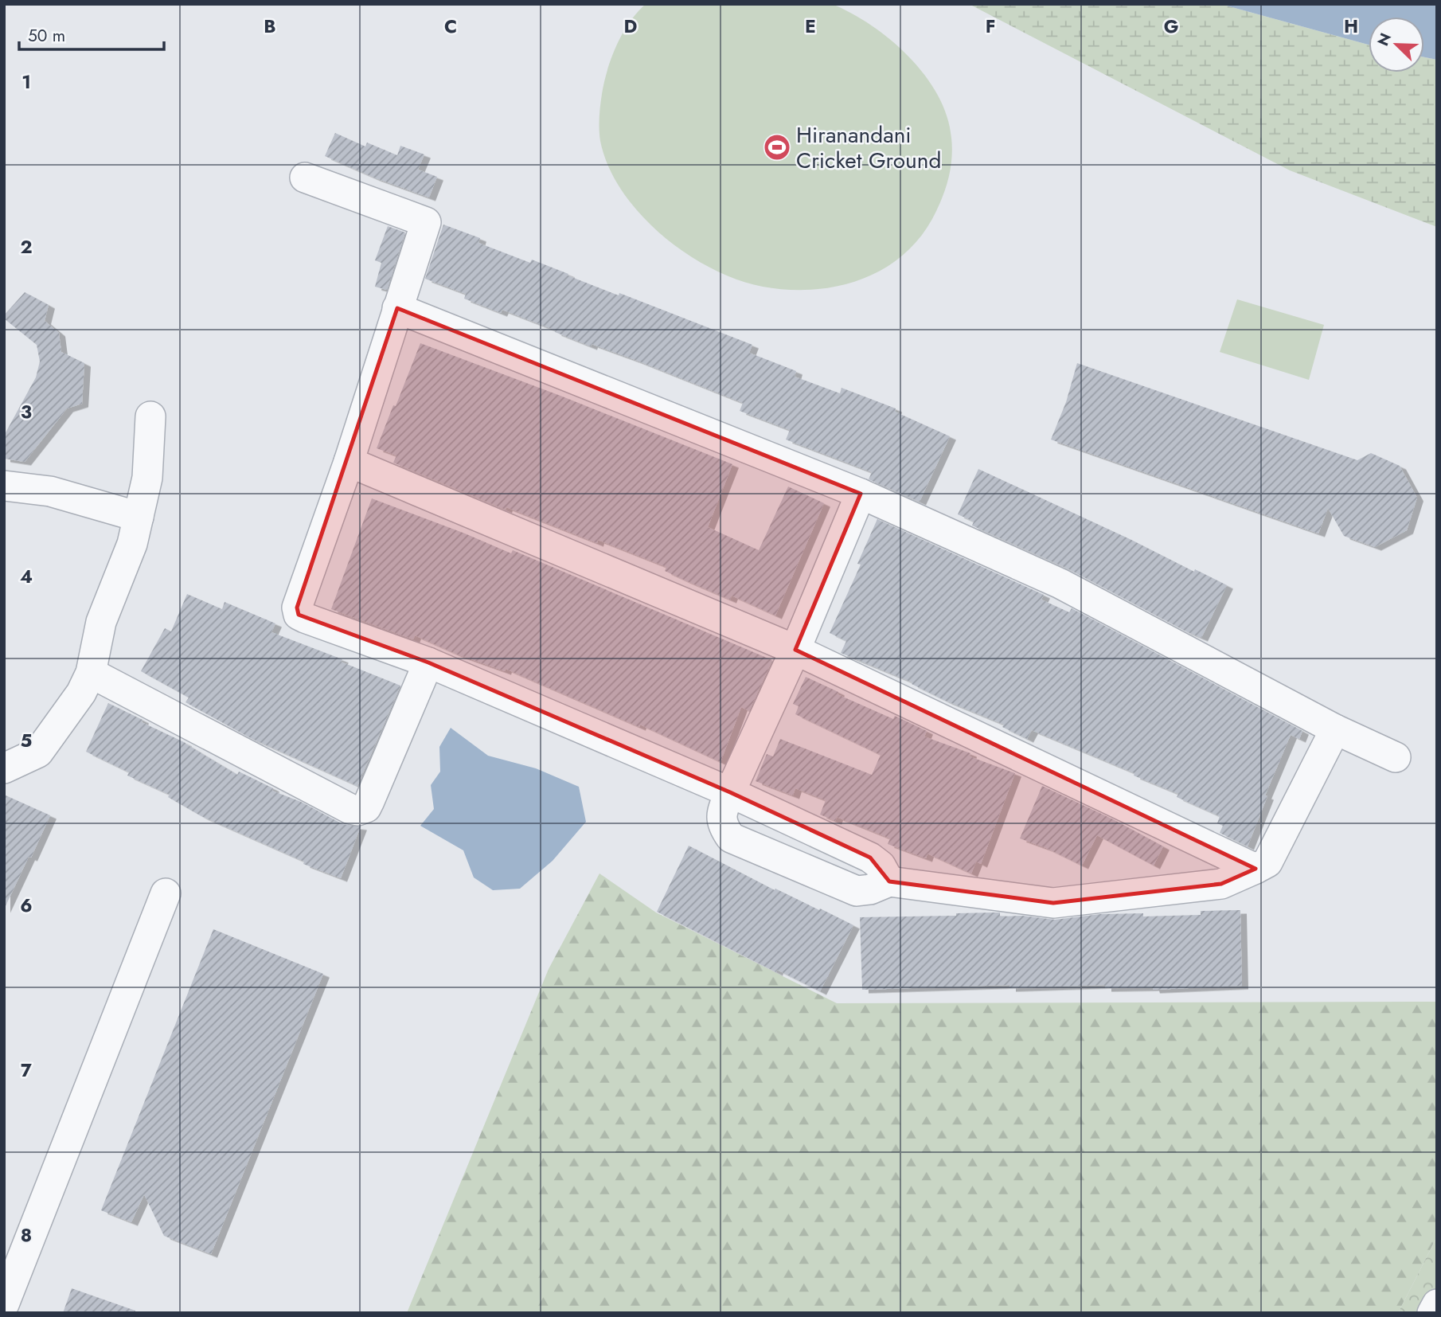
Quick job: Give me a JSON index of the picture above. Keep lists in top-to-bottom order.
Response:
{
  "places": {
    "sports": ["Hiranandani Cricket Ground"]
  },
  "scale_bar": "50 m",
  "north": "top left",
  "grid": {
    "columns": [
      "B",
      "C",
      "D",
      "E",
      "F",
      "G",
      "H"
    ],
    "rows": [
      "1",
      "2",
      "3",
      "4",
      "5",
      "6",
      "7",
      "8"
    ]
  }
}
